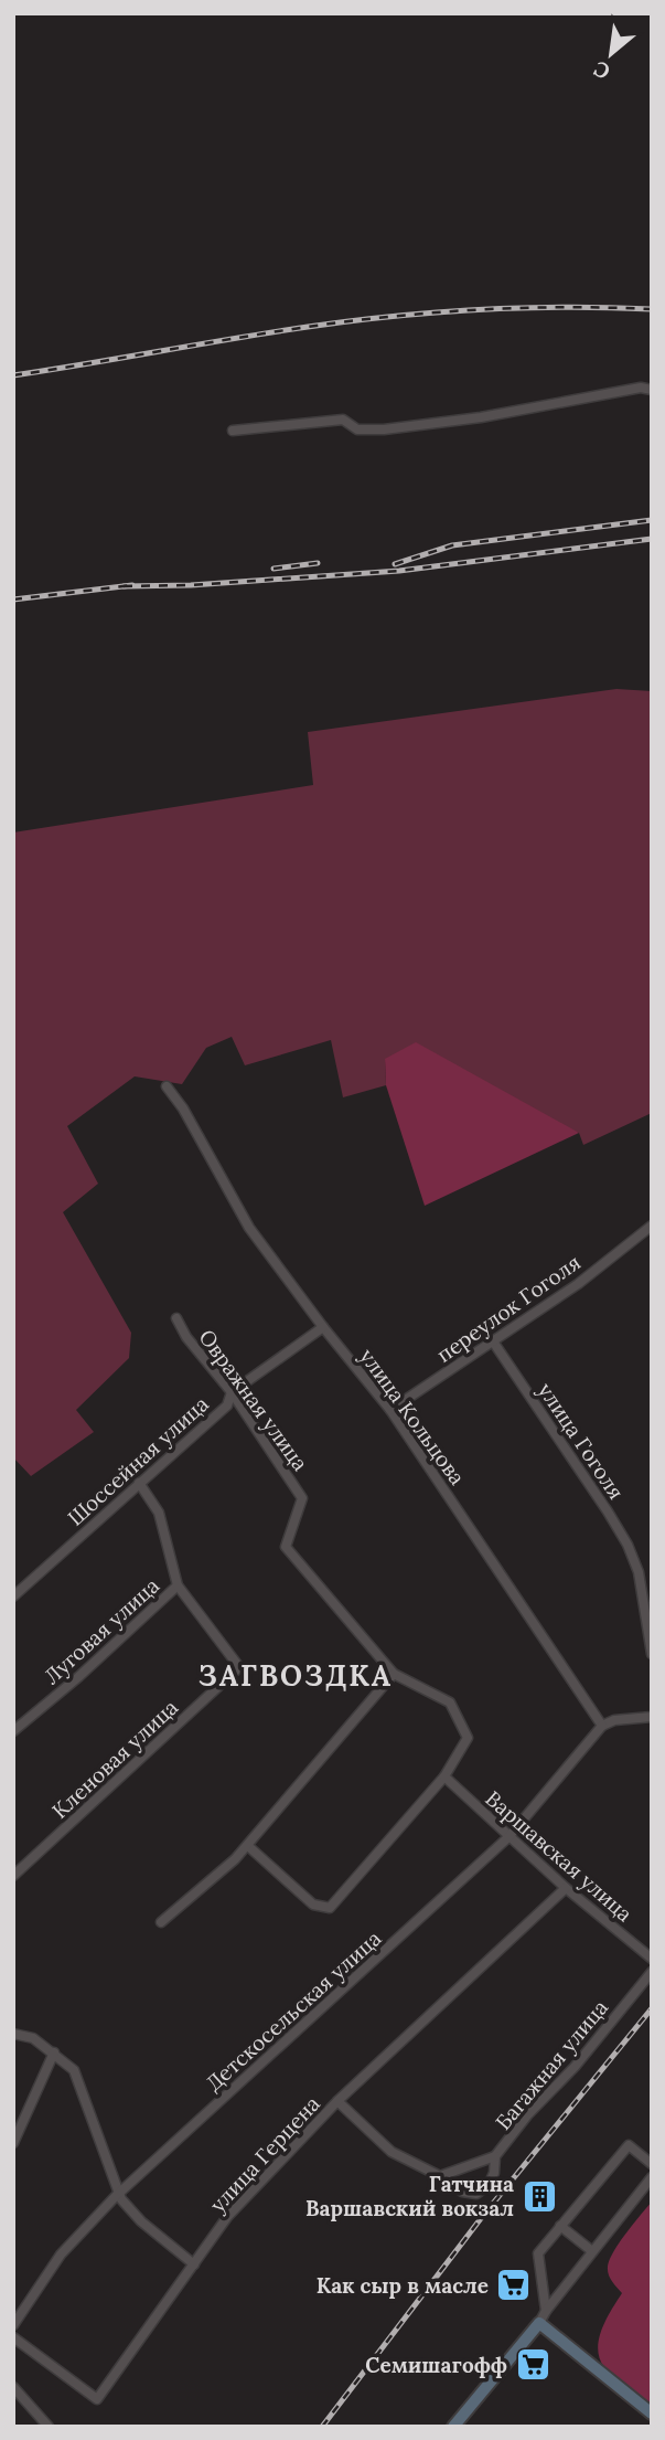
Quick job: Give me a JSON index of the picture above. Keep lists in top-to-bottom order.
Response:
{
  "streets": {
    "street": [
      "переулок Гоголя",
      "Овражная улица",
      "улица Кольцова",
      "улица Гоголя",
      "Шоссейная улица",
      "Луговая улица",
      "Кленовая улица",
      "Варшавская улица",
      "Детскосельская улица",
      "Багажная улица",
      "улица Герцена"
    ]
  },
  "crossings": [
    ["переулок Гоголя", "улица Кольцова"],
    ["переулок Гоголя", "улица Гоголя"],
    ["Овражная улица", "Шоссейная улица"],
    ["Овражная улица", "Варшавская улица"],
    ["улица Кольцова", "Шоссейная улица"],
    ["улица Кольцова", "Детскосельская улица"],
    ["Луговая улица", "Кленовая улица"],
    ["Варшавская улица", "Детскосельская улица"],
    ["Варшавская улица", "улица Герцена"]
  ],
  "districts": ["ЗАГВОЗДКА"],
  "places": {
    "building": ["Гатчина Варшавский вокзал"],
    "supermarket": ["Как сыр в масле", "Семишагофф"]
  },
  "north": "bottom left"
}
